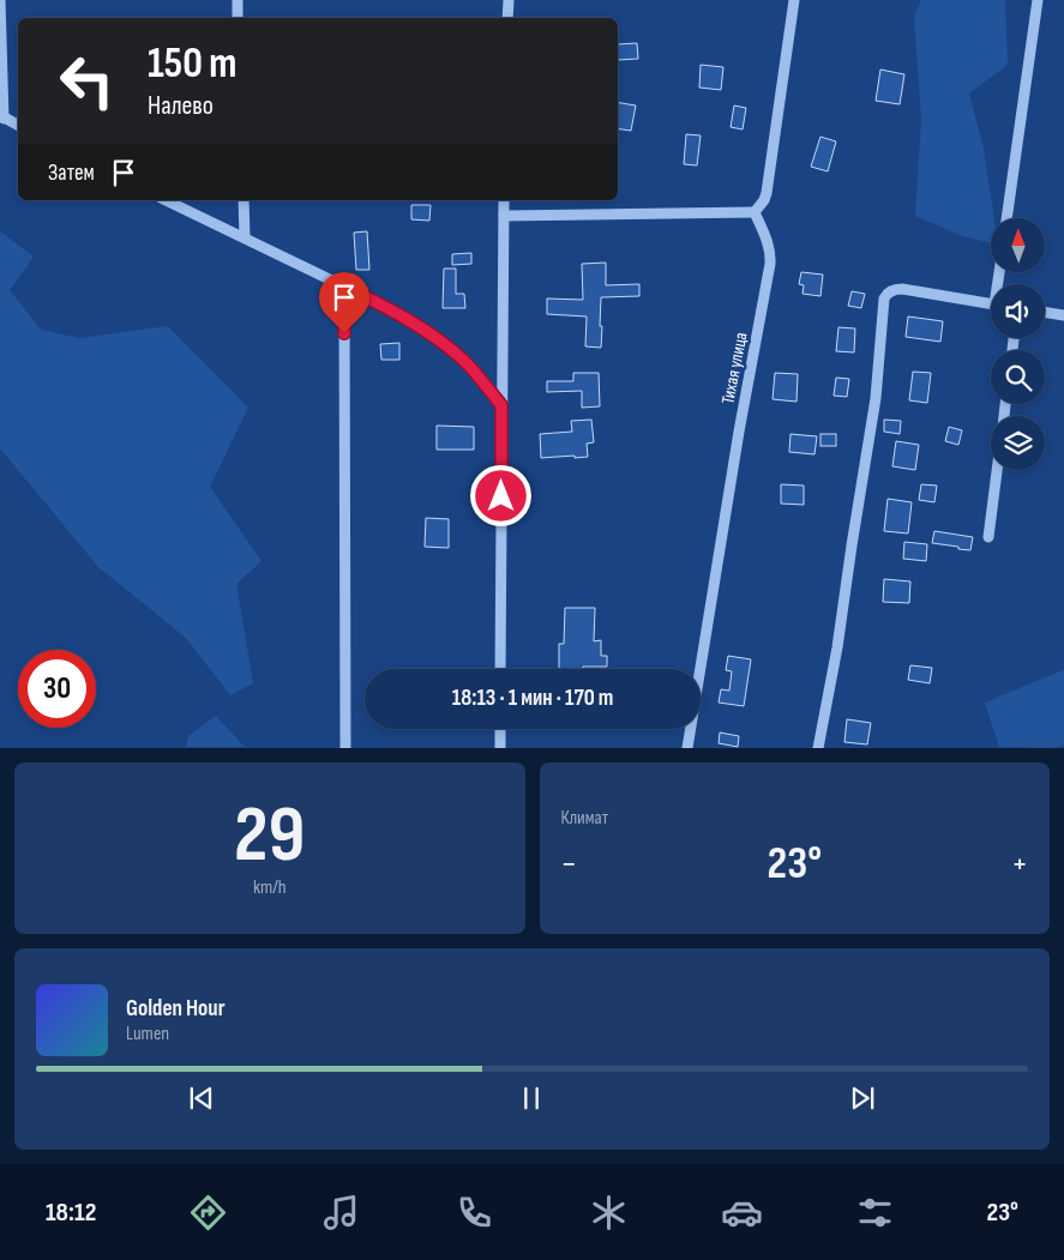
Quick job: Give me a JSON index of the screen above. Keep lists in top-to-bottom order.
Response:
{
  "streets": {
    "street": ["Тихая улица"]
  },
  "north": "top",
  "page": {
    "turn": ["150 m", "Налево"],
    "then": "Затем",
    "limit": "30",
    "trip": "18:13 · 1 мин · 170 m",
    "tile": [
      ["29", "km/h"],
      "Климат"
    ],
    "heat": ["−", "23°", "+"],
    "song": ["Golden Hour", "Lumen"],
    "tabs": ["18:12", "23°"]
  }
}
